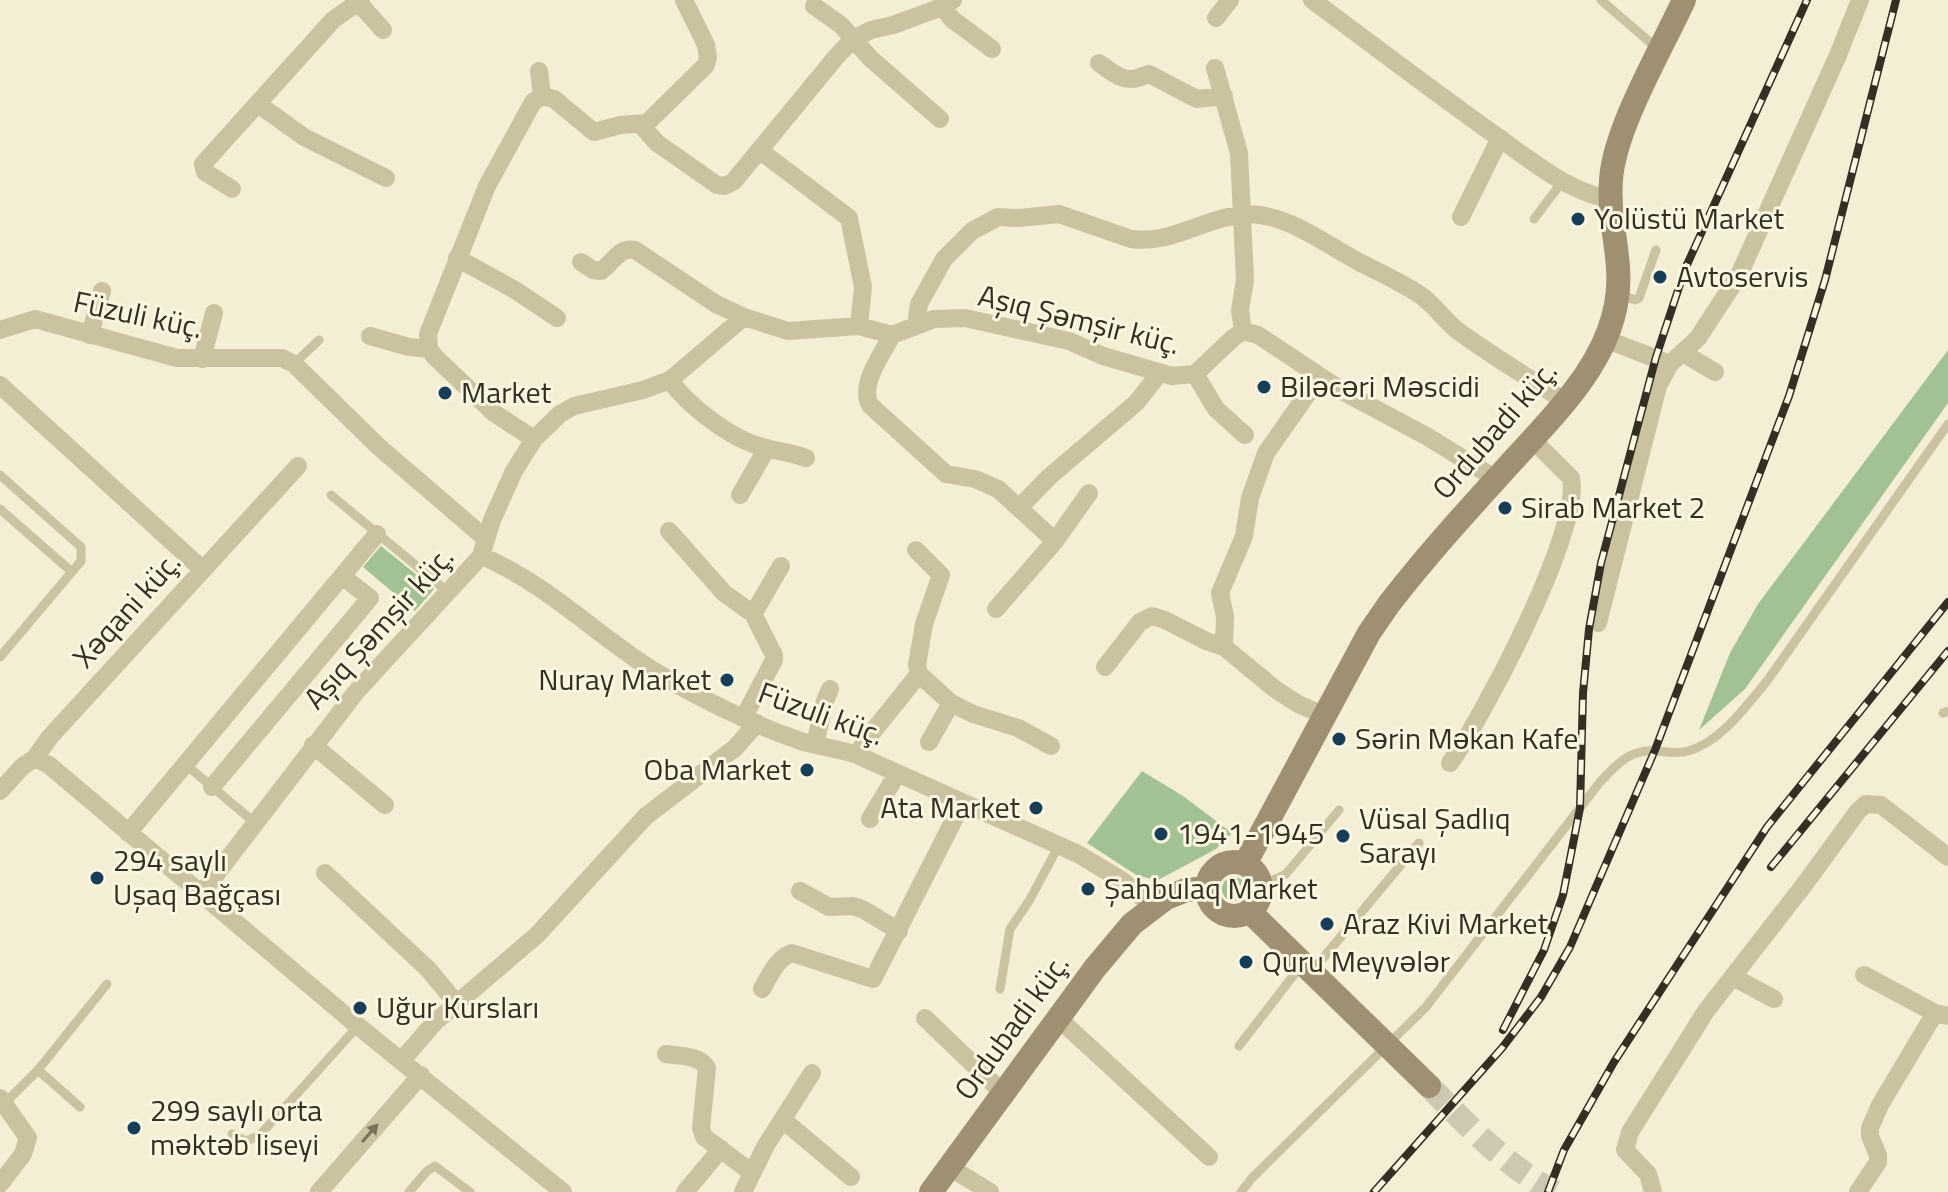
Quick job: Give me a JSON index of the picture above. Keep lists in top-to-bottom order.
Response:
{
  "streets": {
    "main road": ["Ordubadi küç."],
    "street": ["Füzuli küç.", "Aşıq Şəmşir küç.", "Xəqani küç."]
  },
  "crossings": [
    ["Füzuli küç.", "Aşıq Şəmşir küç."],
    ["Füzuli küç.", "Ordubadi küç."]
  ],
  "places": [
    "Yolüstü Market",
    "Avtoservis",
    "Biləcəri Məscidi",
    "Market",
    "Sirab Market 2",
    "Nuray Market",
    "Sərin Məkan Kafe",
    "Oba Market",
    "Ata Market",
    "1941-1945",
    "Vüsal Şadlıq Sarayı",
    "294 saylı Uşaq Bağçası",
    "Şahbulaq Market",
    "Araz Kivi Market",
    "Quru Meyvələr",
    "Uğur Kursları",
    "299 saylı orta məktəb liseyi"
  ]
}
